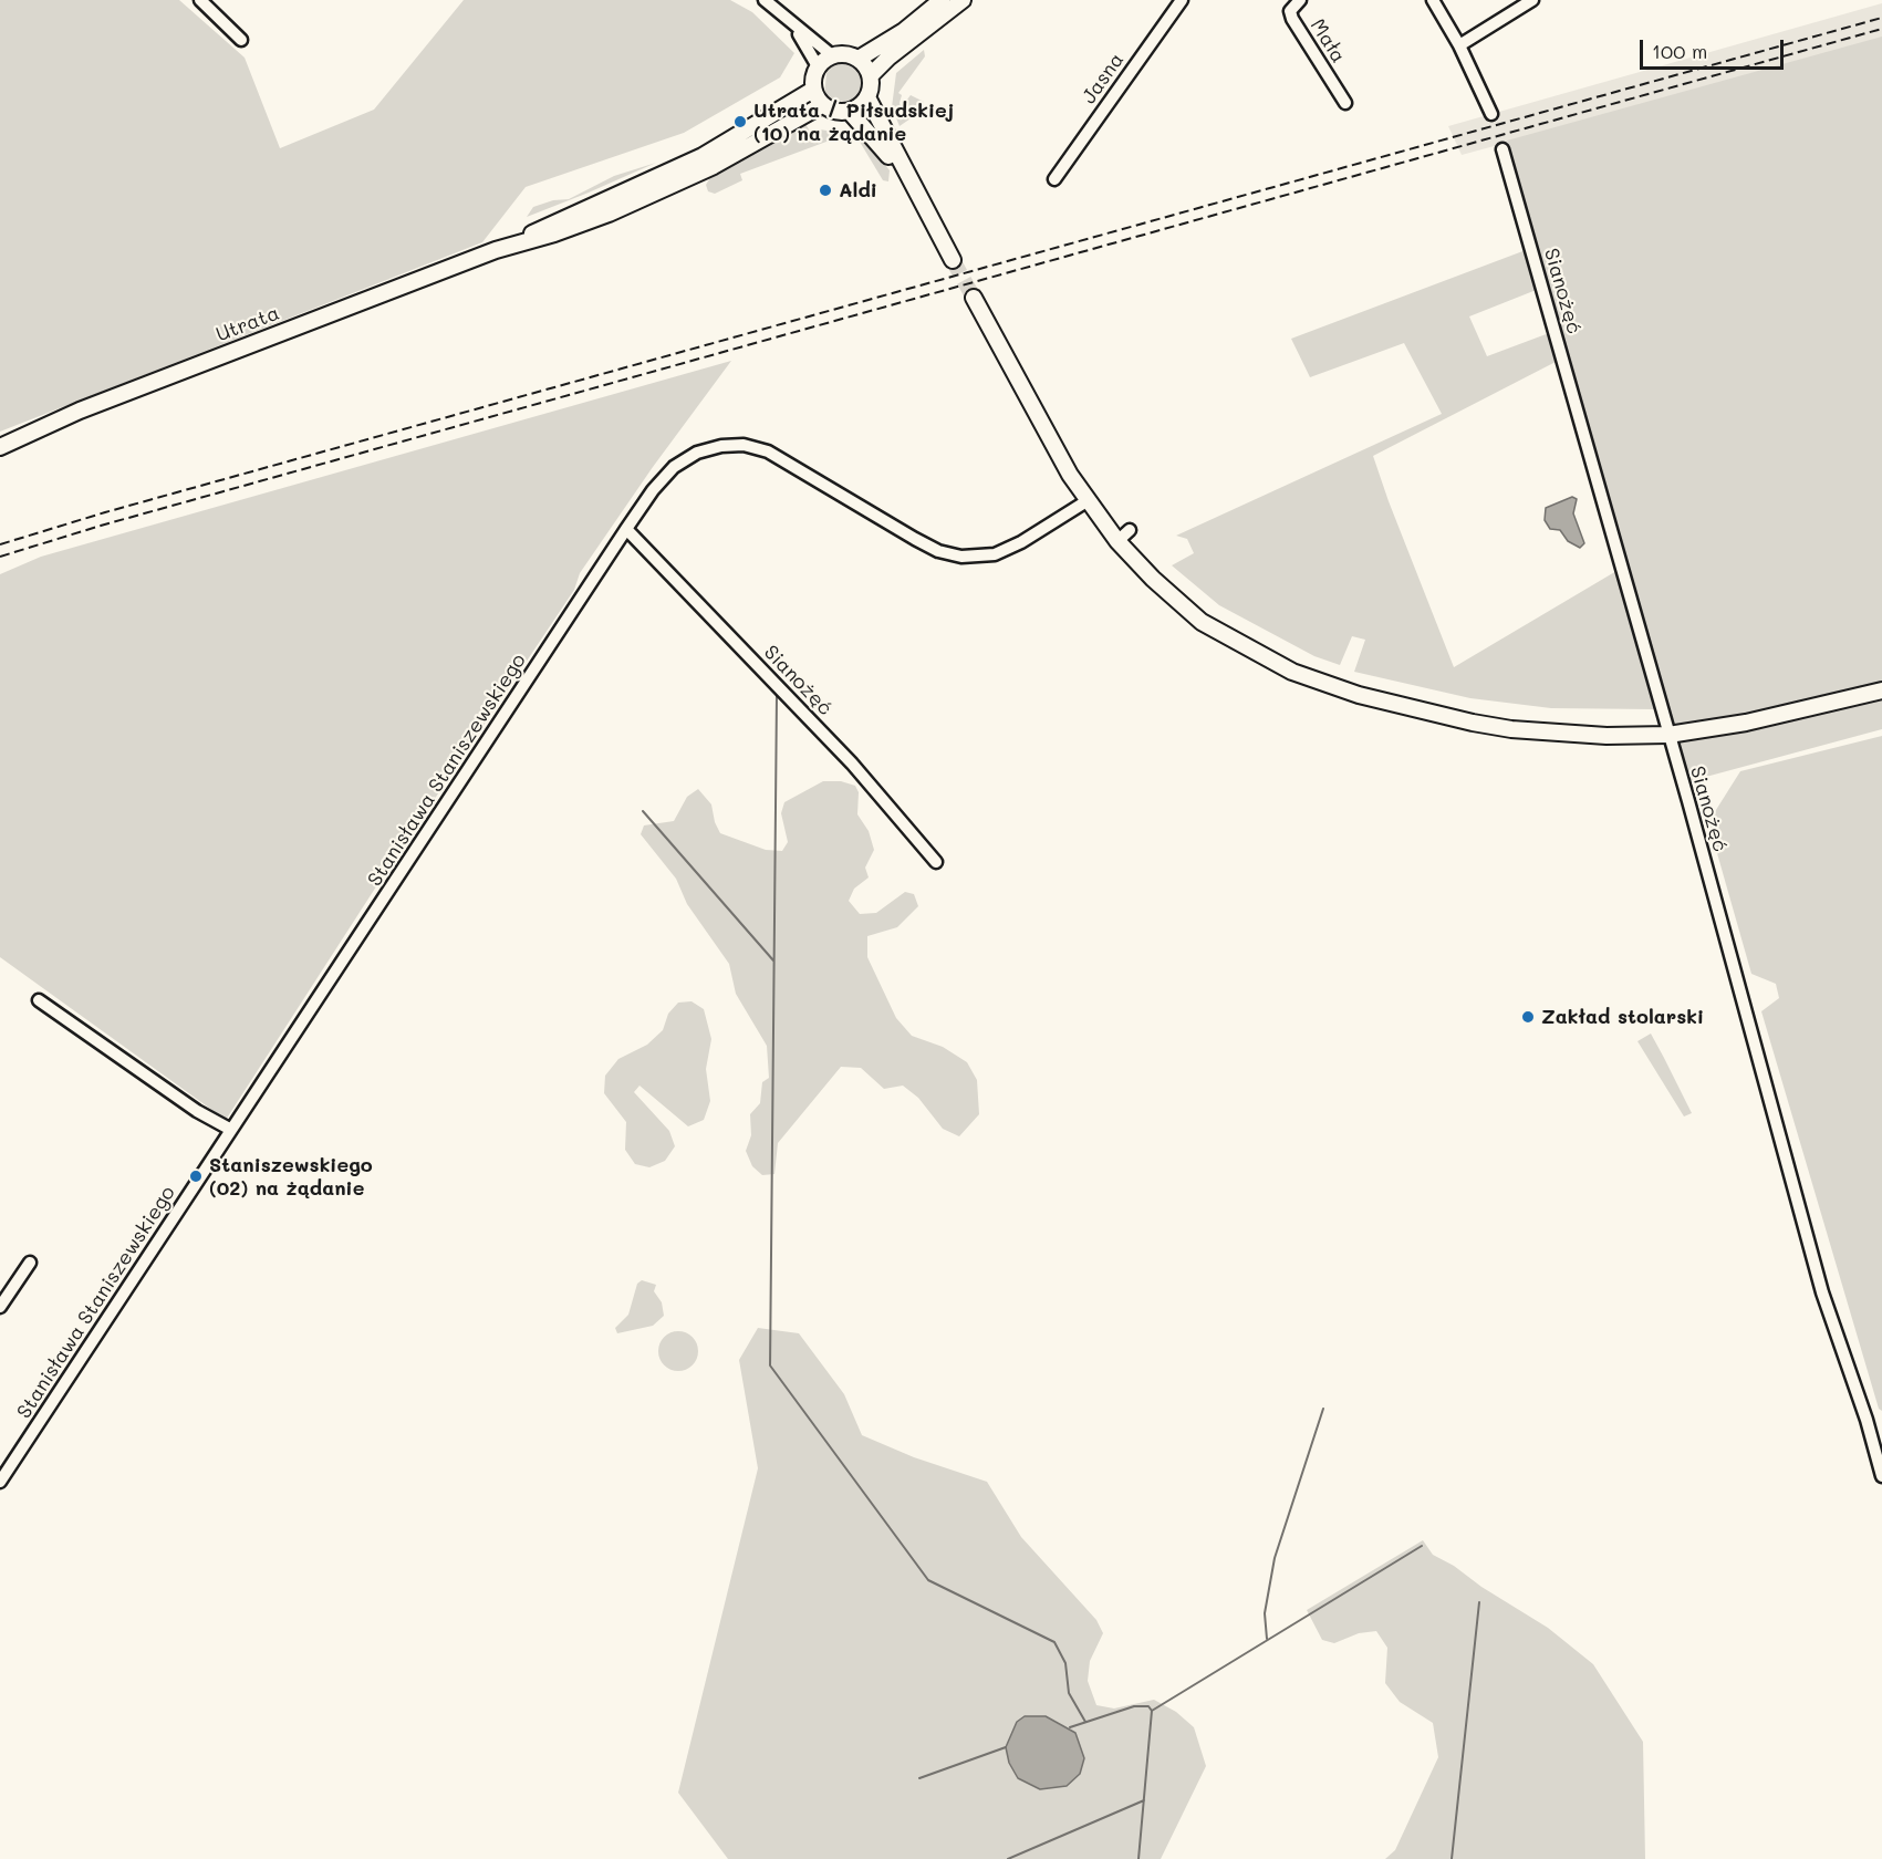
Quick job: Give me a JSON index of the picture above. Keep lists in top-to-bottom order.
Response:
{
  "streets": {
    "main road": ["Utrata"],
    "street": [
      "Mała",
      "Jasna",
      "Sianożęć",
      "Stanisława Staniszewskiego"
    ]
  },
  "crossings": [
    ["Sianożęć", "Stanisława Staniszewskiego"]
  ],
  "places": [
    "Utrata / Piłsudskiej (10) na żądanie",
    "Aldi",
    "Zakład stolarski",
    "Staniszewskiego (02) na żądanie"
  ],
  "scale_bar": "100 m"
}
